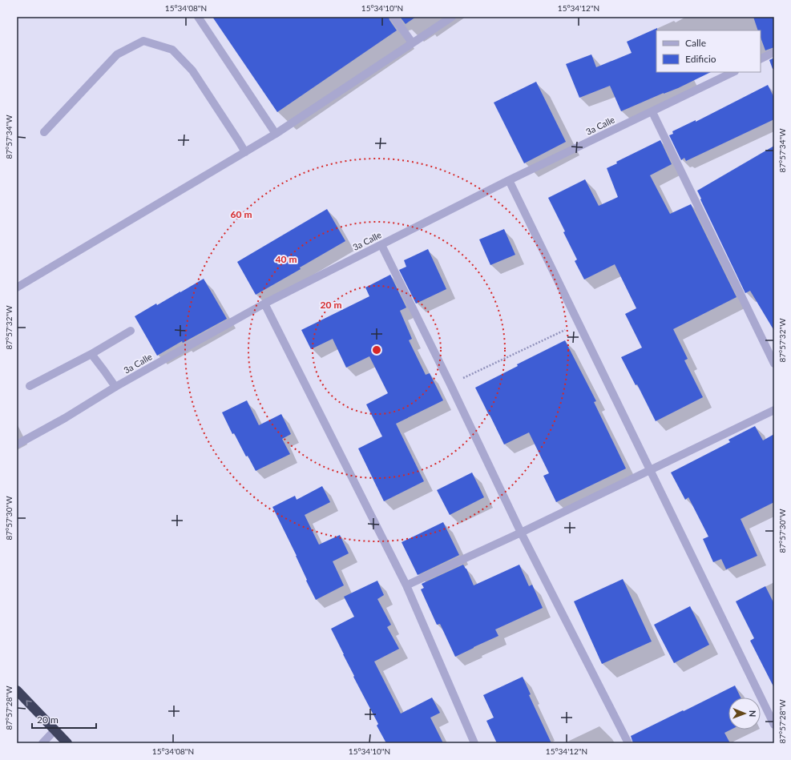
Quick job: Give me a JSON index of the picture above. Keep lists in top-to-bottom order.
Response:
{
  "streets": {
    "street": ["3a Calle"]
  },
  "legend": ["Calle", "Edificio"],
  "scale_bar": "20 m",
  "north": "right",
  "coordinates": [
    "15°34'08\"N",
    "15°34'10\"N",
    "15°34'12\"N",
    "87°57'34\"W",
    "87°57'32\"W",
    "87°57'30\"W",
    "87°57'28\"W"
  ],
  "rings": ["60 m", "40 m", "20 m"]
}
